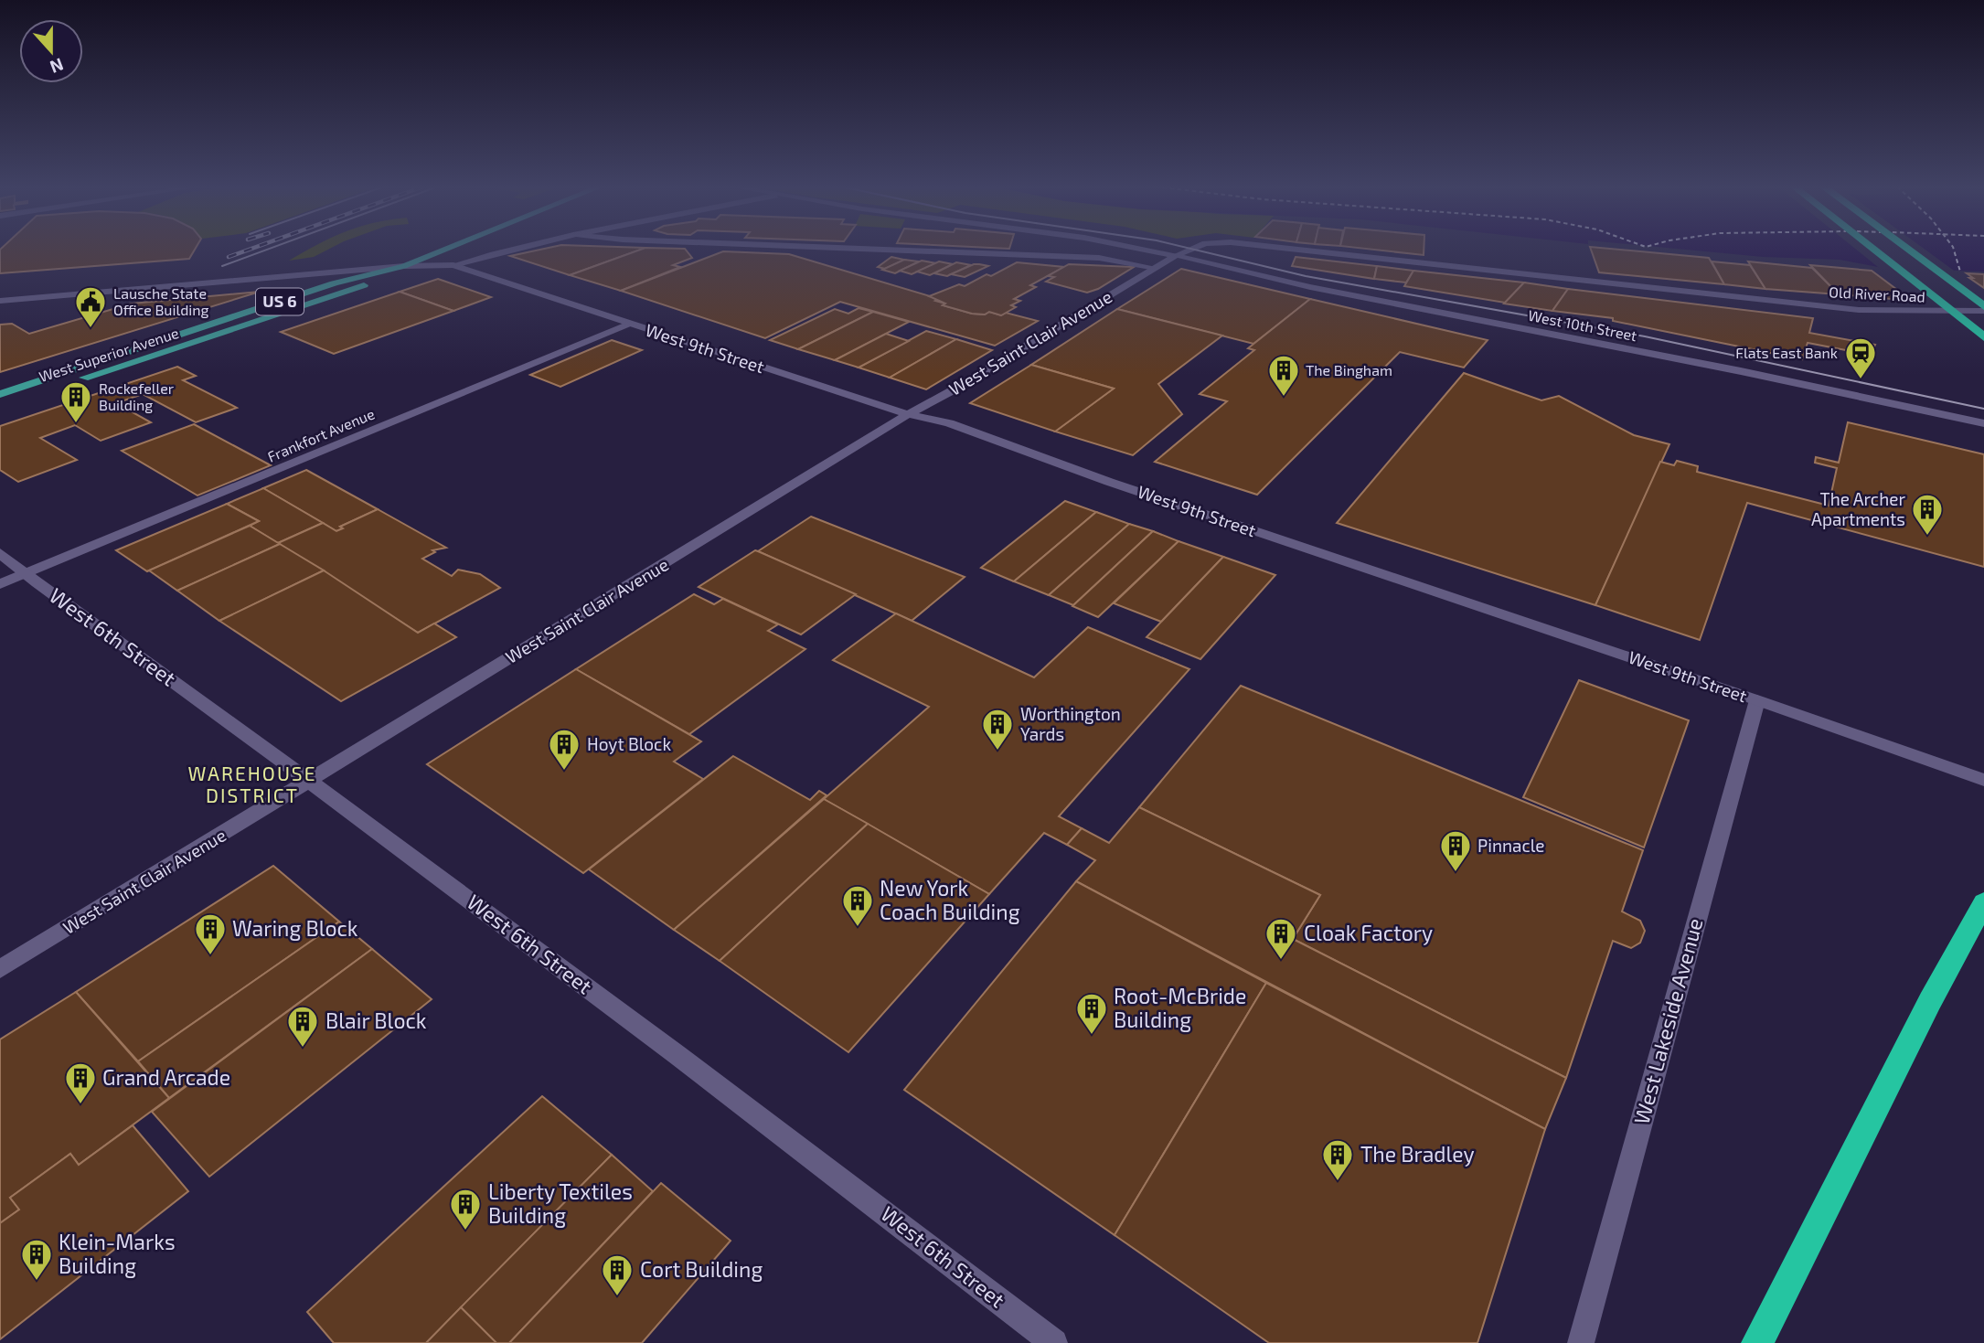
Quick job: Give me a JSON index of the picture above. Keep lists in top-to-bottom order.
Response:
{
  "streets": {
    "main road": ["US 6", "West Superior Avenue"],
    "street": [
      "Old River Road",
      "West 10th Street",
      "West Saint Clair Avenue",
      "West 9th Street",
      "Frankfort Avenue",
      "West 6th Street",
      "West Lakeside Avenue"
    ]
  },
  "crossings": [
    ["Old River Road", "West 10th Street"],
    ["Old River Road", "West Saint Clair Avenue"],
    ["US 6", "West 9th Street"],
    ["US 6", "West Superior Avenue"],
    ["West 10th Street", "West Saint Clair Avenue"],
    ["West Saint Clair Avenue", "West 9th Street"],
    ["West Saint Clair Avenue", "West 6th Street"],
    ["West 9th Street", "West Superior Avenue"],
    ["West 9th Street", "Frankfort Avenue"],
    ["West 9th Street", "West Lakeside Avenue"],
    ["Frankfort Avenue", "West 6th Street"]
  ],
  "districts": ["WAREHOUSE DISTRICT"],
  "places": {
    "public building": ["Lausche State Office Building"],
    "station": ["Flats East Bank"],
    "building": [
      "The Bingham",
      "Rockefeller Building",
      "The Archer Apartments",
      "Worthington Yards",
      "Hoyt Block",
      "Pinnacle",
      "New York Coach Building",
      "Waring Block",
      "Cloak Factory",
      "Root-McBride Building",
      "Blair Block",
      "Grand Arcade",
      "The Bradley",
      "Liberty Textiles Building",
      "Klein-Marks Building",
      "Cort Building"
    ]
  },
  "north": "bottom"
}
